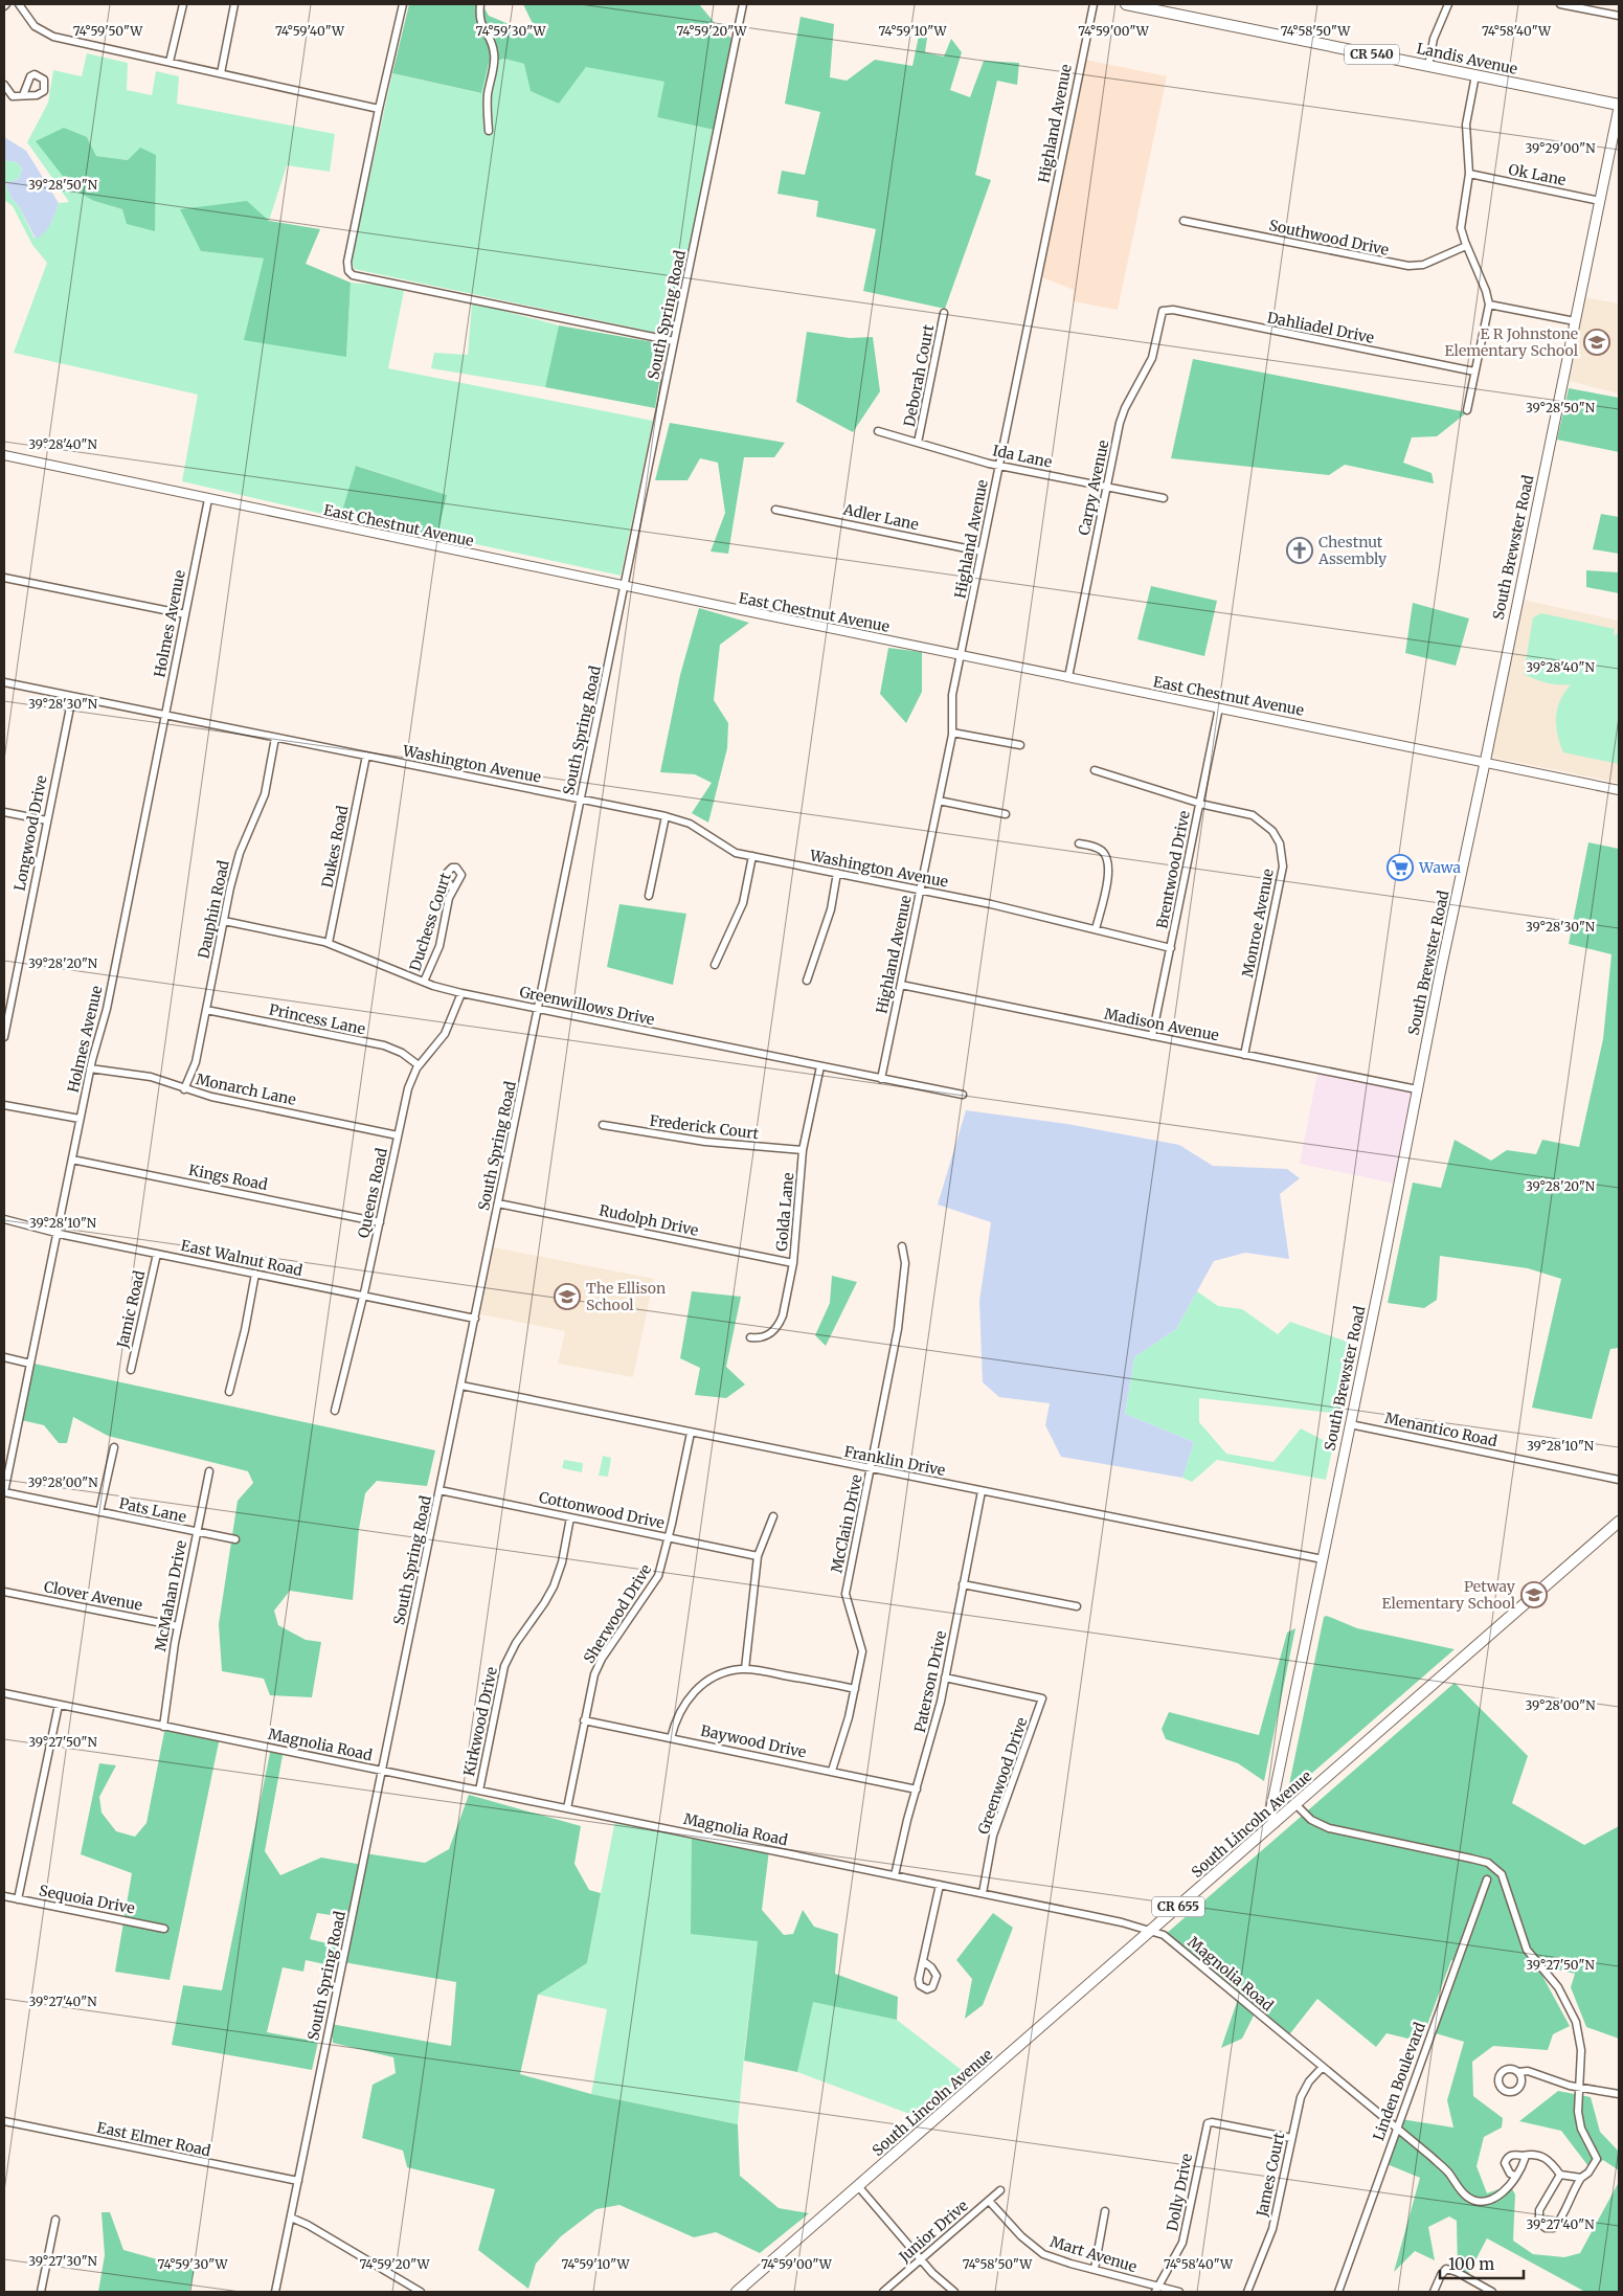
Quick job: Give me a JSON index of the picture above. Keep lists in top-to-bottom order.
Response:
{
  "streets": {
    "main road": [
      "CR 540",
      "Landis Avenue",
      "South Brewster Road",
      "South Lincoln Avenue",
      "CR 655"
    ],
    "street": [
      "Highland Avenue",
      "Ok Lane",
      "Southwood Drive",
      "South Spring Road",
      "Dahliadel Drive",
      "Deborah Court",
      "Ida Lane",
      "Carpy Avenue",
      "Adler Lane",
      "East Chestnut Avenue",
      "Holmes Avenue",
      "Washington Avenue",
      "Longwood Drive",
      "Dukes Road",
      "Brentwood Drive",
      "Dauphin Road",
      "Duchess Court",
      "Monroe Avenue",
      "Greenwillows Drive",
      "Princess Lane",
      "Madison Avenue",
      "Monarch Lane",
      "Frederick Court",
      "Kings Road",
      "Queens Road",
      "Golda Lane",
      "Rudolph Drive",
      "East Walnut Road",
      "Jamic Road",
      "Menantico Road",
      "Franklin Drive",
      "Pats Lane",
      "Cottonwood Drive",
      "McClain Drive",
      "Clover Avenue",
      "McMahan Drive",
      "Sherwood Drive",
      "Paterson Drive",
      "Kirkwood Drive",
      "Baywood Drive",
      "Magnolia Road",
      "Greenwood Drive",
      "Sequoia Drive",
      "Linden Boulevard",
      "East Elmer Road",
      "James Court",
      "Dolly Drive",
      "Junior Drive",
      "Mart Avenue"
    ]
  },
  "crossings": [
    ["Landis Avenue", "South Brewster Road"],
    ["Highland Avenue", "Ida Lane"],
    ["Highland Avenue", "Adler Lane"],
    ["Highland Avenue", "East Chestnut Avenue"],
    ["Highland Avenue", "Washington Avenue"],
    ["Highland Avenue", "Greenwillows Drive"],
    ["Highland Avenue", "Madison Avenue"],
    ["Ok Lane", "South Brewster Road"],
    ["South Spring Road", "East Chestnut Avenue"],
    ["South Spring Road", "Washington Avenue"],
    ["South Spring Road", "Greenwillows Drive"],
    ["South Spring Road", "Rudolph Drive"],
    ["South Spring Road", "East Walnut Road"],
    ["South Spring Road", "Franklin Drive"],
    ["South Spring Road", "Cottonwood Drive"],
    ["South Spring Road", "Magnolia Road"],
    ["South Spring Road", "East Elmer Road"],
    ["Dahliadel Drive", "Carpy Avenue"],
    ["Deborah Court", "Ida Lane"],
    ["Ida Lane", "Carpy Avenue"],
    ["Carpy Avenue", "East Chestnut Avenue"],
    ["East Chestnut Avenue", "South Brewster Road"],
    ["East Chestnut Avenue", "Holmes Avenue"],
    ["East Chestnut Avenue", "Brentwood Drive"],
    ["South Brewster Road", "Madison Avenue"],
    ["South Brewster Road", "Menantico Road"],
    ["South Brewster Road", "Franklin Drive"],
    ["South Brewster Road", "South Lincoln Avenue"],
    ["Holmes Avenue", "Washington Avenue"],
    ["Holmes Avenue", "Monarch Lane"],
    ["Holmes Avenue", "Kings Road"],
    ["Holmes Avenue", "East Walnut Road"],
    ["Holmes Avenue", "Pats Lane"],
    ["Washington Avenue", "Longwood Drive"],
    ["Washington Avenue", "Dukes Road"],
    ["Washington Avenue", "Brentwood Drive"],
    ["Washington Avenue", "Dauphin Road"],
    ["Dukes Road", "Greenwillows Drive"],
    ["Brentwood Drive", "Monroe Avenue"],
    ["Brentwood Drive", "Madison Avenue"],
    ["Dauphin Road", "Greenwillows Drive"],
    ["Dauphin Road", "Princess Lane"],
    ["Dauphin Road", "Monarch Lane"],
    ["Duchess Court", "Greenwillows Drive"],
    ["Monroe Avenue", "Madison Avenue"],
    ["Greenwillows Drive", "Queens Road"],
    ["Greenwillows Drive", "Golda Lane"],
    ["Princess Lane", "Queens Road"],
    ["Monarch Lane", "Queens Road"],
    ["Frederick Court", "Golda Lane"],
    ["Kings Road", "Queens Road"],
    ["Queens Road", "East Walnut Road"],
    ["Golda Lane", "Rudolph Drive"],
    ["East Walnut Road", "Jamic Road"],
    ["Franklin Drive", "McClain Drive"],
    ["Franklin Drive", "Sherwood Drive"],
    ["Franklin Drive", "Paterson Drive"],
    ["Pats Lane", "McMahan Drive"],
    ["Cottonwood Drive", "Sherwood Drive"],
    ["Cottonwood Drive", "Kirkwood Drive"],
    ["McClain Drive", "Baywood Drive"],
    ["Clover Avenue", "McMahan Drive"],
    ["McMahan Drive", "Magnolia Road"],
    ["Sherwood Drive", "Baywood Drive"],
    ["Sherwood Drive", "Magnolia Road"],
    ["Paterson Drive", "Baywood Drive"],
    ["Paterson Drive", "Magnolia Road"],
    ["Paterson Drive", "Greenwood Drive"],
    ["Kirkwood Drive", "Magnolia Road"],
    ["Magnolia Road", "Greenwood Drive"],
    ["Magnolia Road", "South Lincoln Avenue"],
    ["Magnolia Road", "Linden Boulevard"],
    ["Magnolia Road", "James Court"],
    ["James Court", "Dolly Drive"],
    ["Dolly Drive", "Mart Avenue"],
    ["Junior Drive", "Mart Avenue"]
  ],
  "places": {
    "school or university": ["E R Johnstone Elementary School", "The Ellison School", "Petway Elementary School"],
    "church": ["Chestnut Assembly"],
    "supermarket": ["Wawa"]
  },
  "scale_bar": "100 m",
  "coordinates": [
    "74°59'50\"W",
    "74°59'40\"W",
    "74°59'30\"W",
    "74°59'20\"W",
    "74°59'10\"W",
    "74°59'00\"W",
    "74°58'50\"W",
    "74°58'40\"W",
    "39°29'00\"N",
    "39°28'50\"N",
    "39°28'40\"N",
    "39°28'30\"N",
    "39°28'20\"N",
    "39°28'10\"N",
    "39°28'00\"N",
    "39°27'50\"N",
    "39°27'40\"N",
    "39°27'30\"N"
  ]
}
